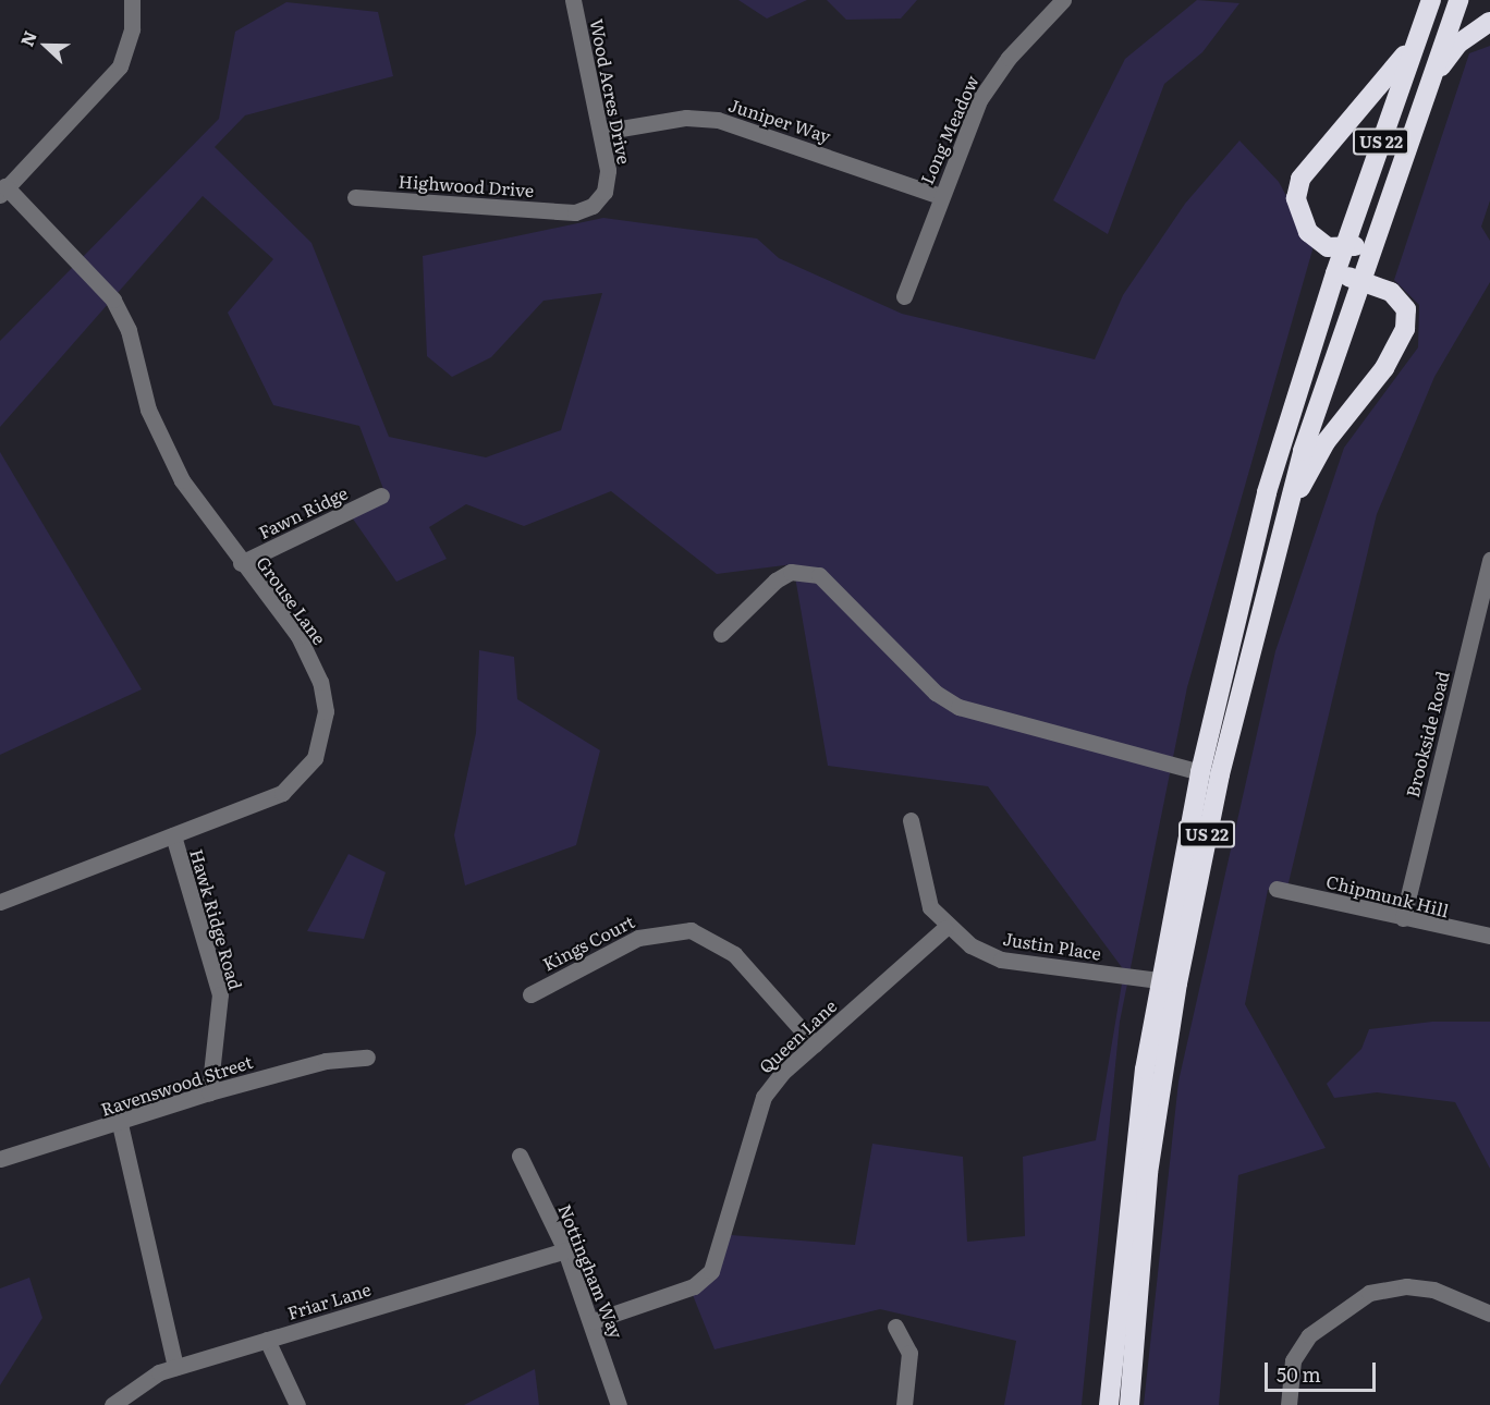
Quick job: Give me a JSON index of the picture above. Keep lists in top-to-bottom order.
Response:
{
  "streets": {
    "highway": ["US 22"],
    "street": [
      "Wood Acres Drive",
      "Juniper Way",
      "Long Meadow",
      "Highwood Drive",
      "Fawn Ridge",
      "Grouse Lane",
      "Brookside Road",
      "Chipmunk Hill",
      "Hawk Ridge Road",
      "Kings Court",
      "Justin Place",
      "Queen Lane",
      "Ravenswood Street",
      "Nottingham Way",
      "Friar Lane"
    ]
  },
  "crossings": [
    ["Wood Acres Drive", "Juniper Way"],
    ["Wood Acres Drive", "Highwood Drive"],
    ["Juniper Way", "Long Meadow"],
    ["US 22", "Justin Place"],
    ["Fawn Ridge", "Grouse Lane"],
    ["Grouse Lane", "Hawk Ridge Road"],
    ["Brookside Road", "Chipmunk Hill"],
    ["Hawk Ridge Road", "Ravenswood Street"],
    ["Kings Court", "Queen Lane"],
    ["Justin Place", "Queen Lane"],
    ["Queen Lane", "Nottingham Way"],
    ["Nottingham Way", "Friar Lane"]
  ],
  "scale_bar": "50 m",
  "north": "left"
}
